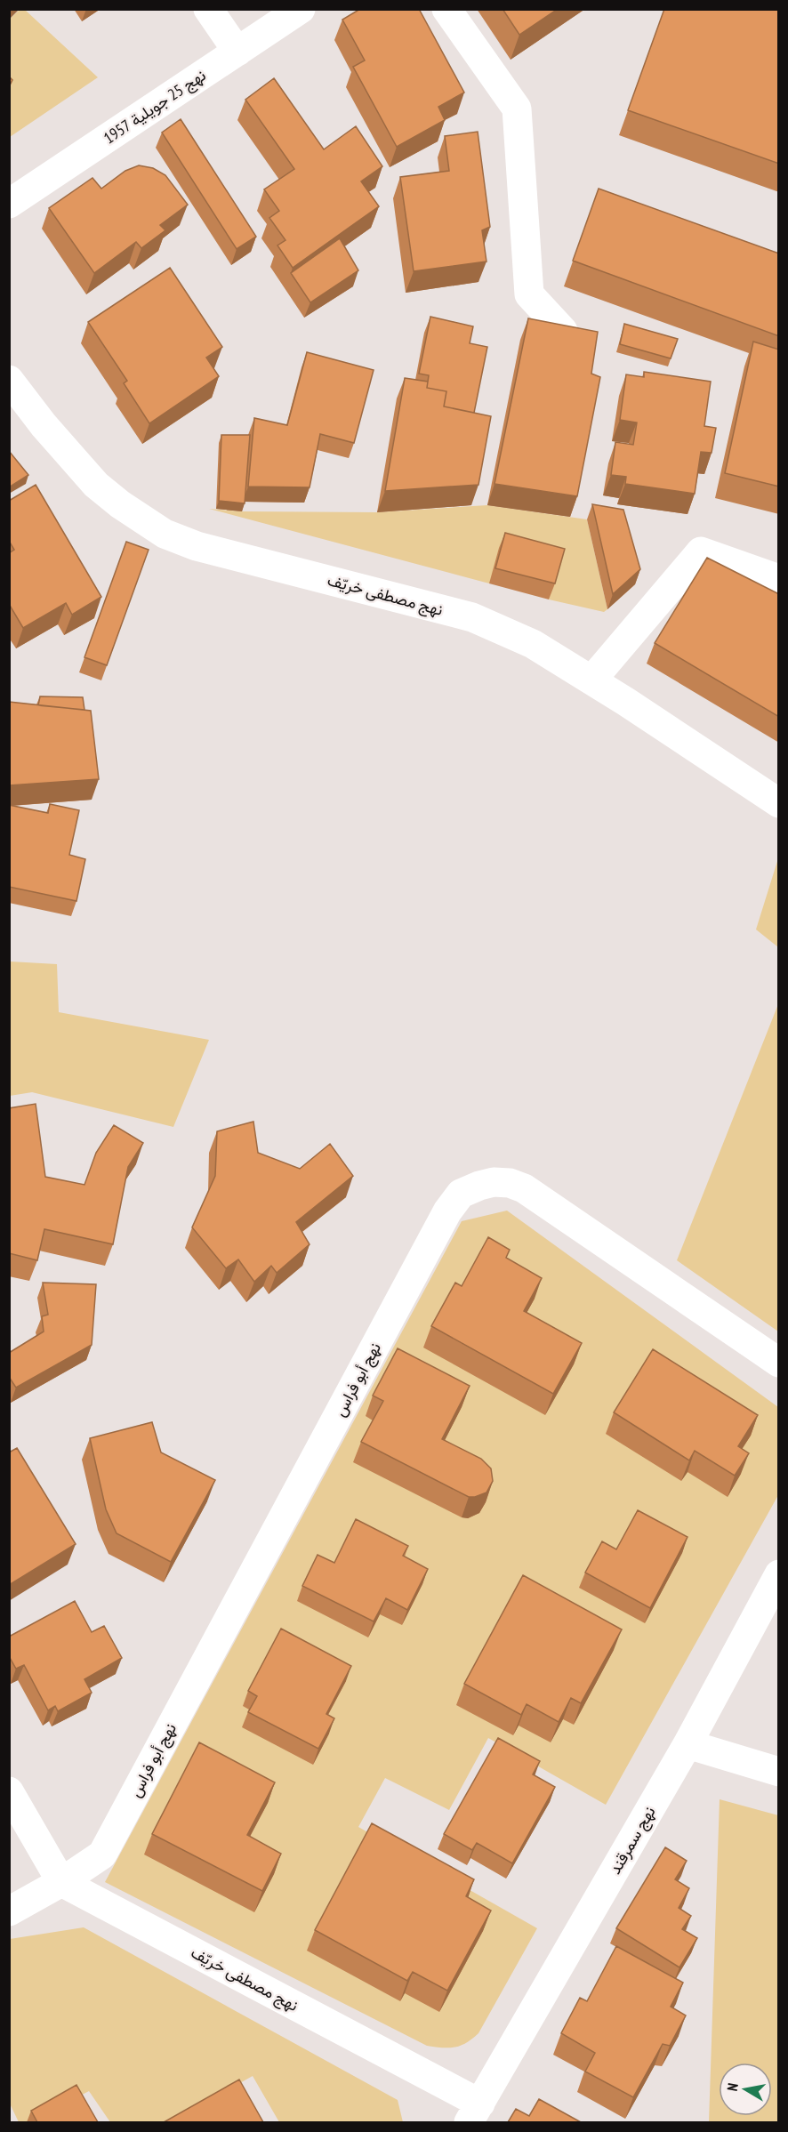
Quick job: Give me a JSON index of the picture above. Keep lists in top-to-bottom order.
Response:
{
  "streets": {
    "street": [
      "نهج 25 جويلية 1957",
      "نهج مصطفى خريّف",
      "نهج أبو فراس",
      "نهج سمرقند"
    ]
  },
  "crossings": [
    ["نهج مصطفى خريّف", "نهج أبو فراس"],
    ["نهج مصطفى خريّف", "نهج سمرقند"]
  ],
  "north": "left"
}
